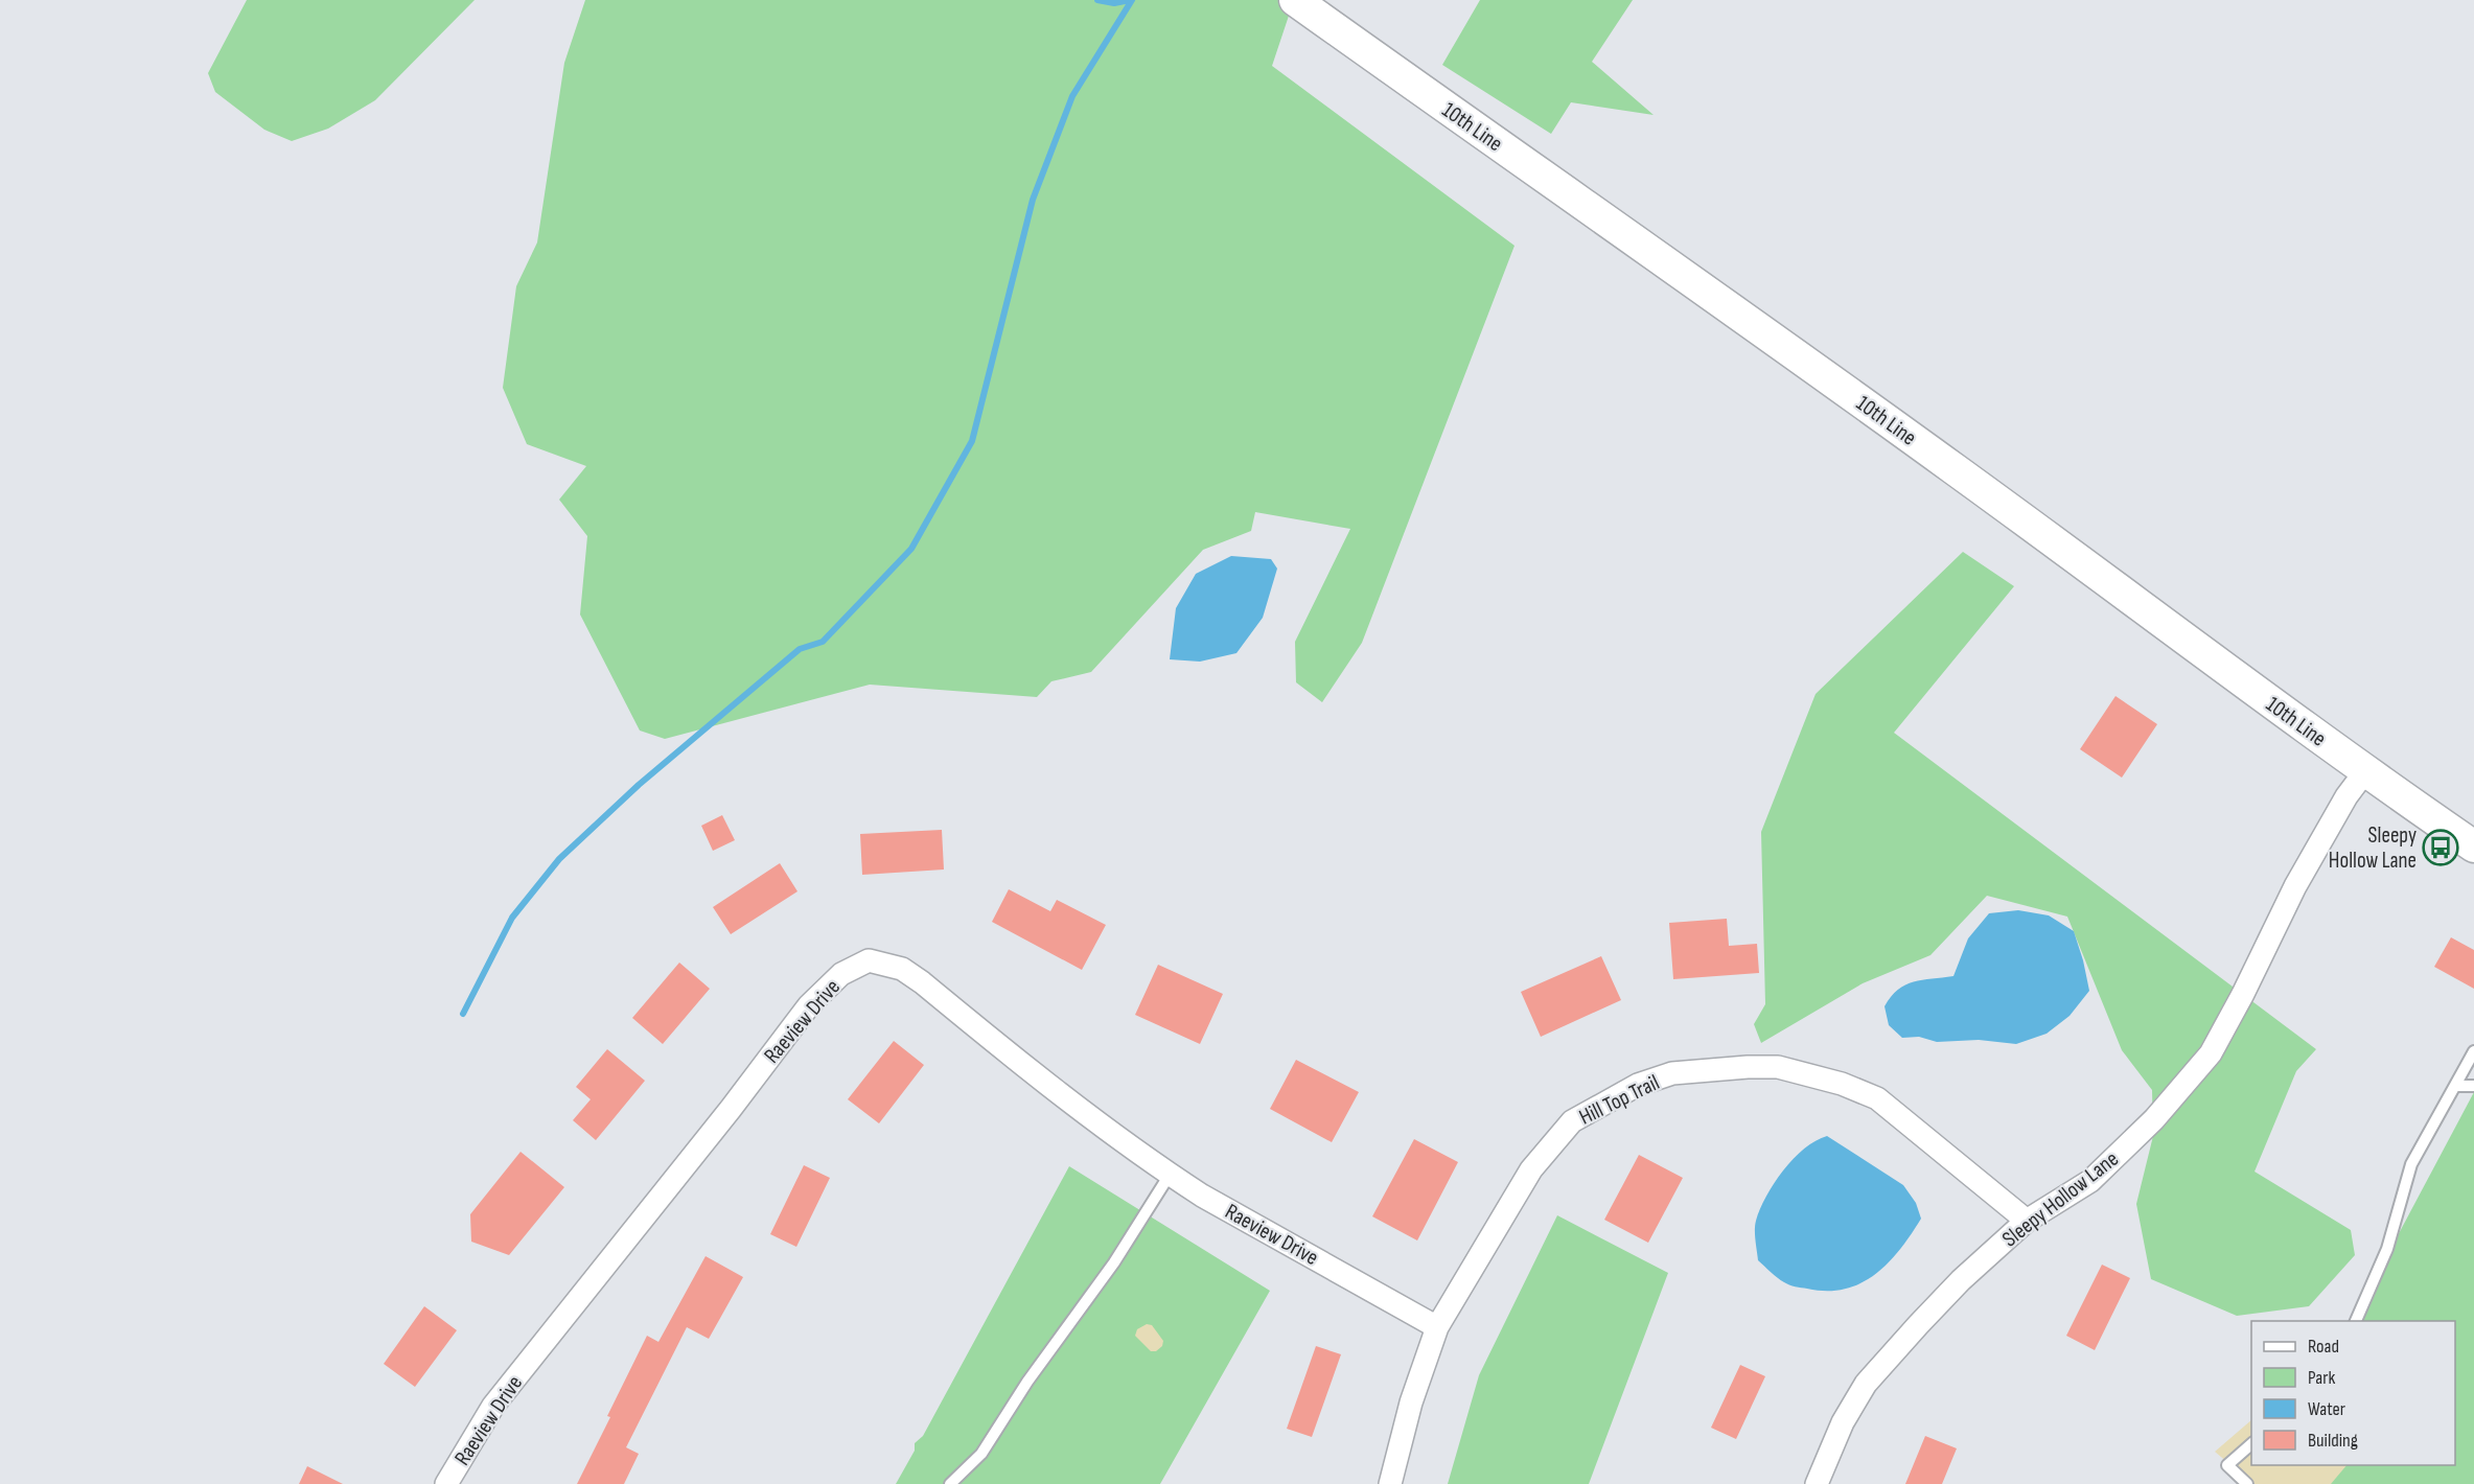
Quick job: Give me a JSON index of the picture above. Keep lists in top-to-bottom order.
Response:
{
  "streets": {
    "main road": ["10th Line"],
    "street": ["Raeview Drive", "Hill Top Trail", "Sleepy Hollow Lane"]
  },
  "crossings": [
    ["10th Line", "Sleepy Hollow Lane"],
    ["Raeview Drive", "Hill Top Trail"],
    ["Hill Top Trail", "Sleepy Hollow Lane"]
  ],
  "places": {
    "bus stop": ["Sleepy Hollow Lane"]
  },
  "legend": [
    "Road",
    "Park",
    "Water",
    "Building"
  ]
}
